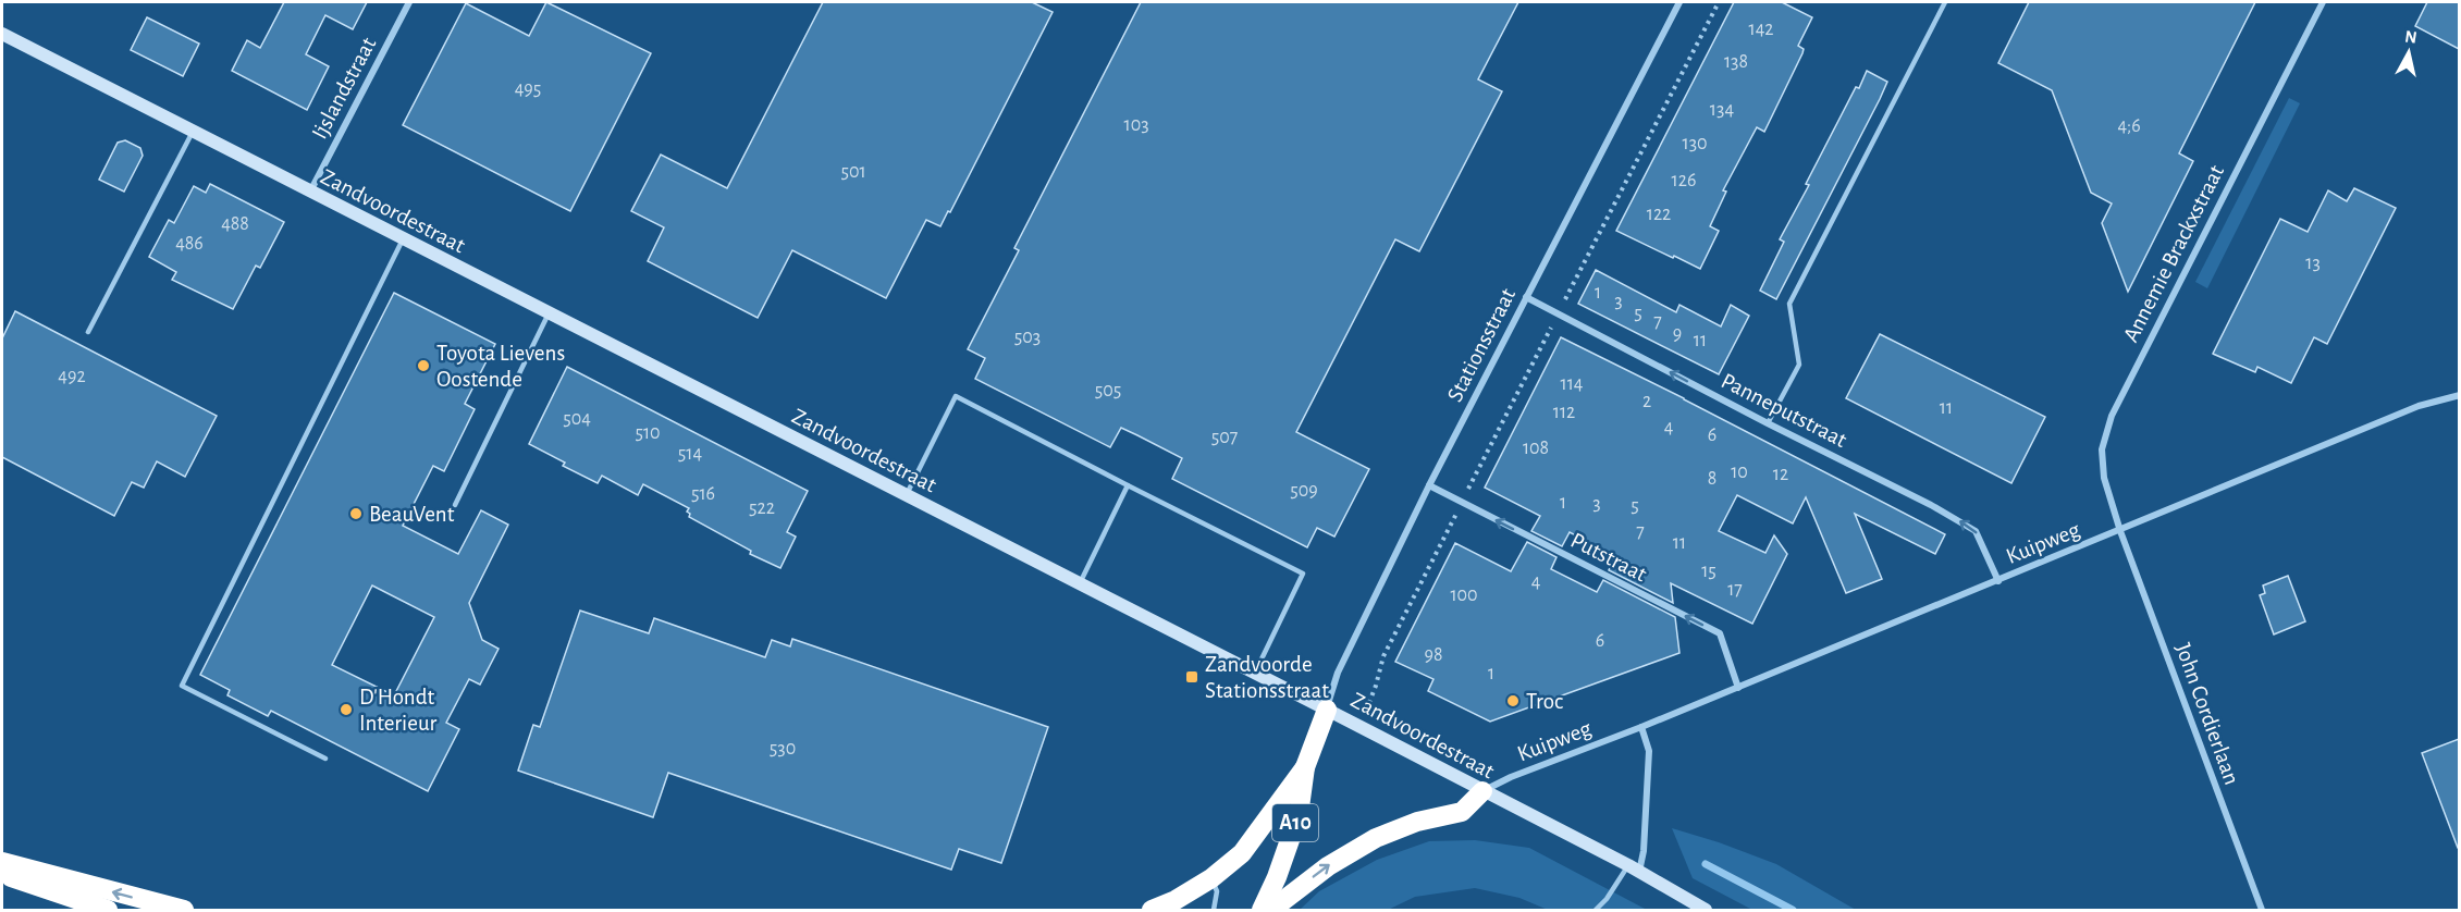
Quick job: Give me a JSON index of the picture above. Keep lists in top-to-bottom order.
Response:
{
  "streets": {
    "highway": ["A10"],
    "main road": ["Zandvoordestraat"],
    "street": [
      "Ijslandstraat",
      "Annemie Brackxstraat",
      "Stationsstraat",
      "Panneputstraat",
      "Kuipweg",
      "Putstraat",
      "John Cordierlaan"
    ]
  },
  "crossings": [
    ["Ijslandstraat", "Zandvoordestraat"],
    ["Zandvoordestraat", "Stationsstraat"],
    ["Zandvoordestraat", "Kuipweg"],
    ["Zandvoordestraat", "A10"],
    ["Annemie Brackxstraat", "Kuipweg"],
    ["Annemie Brackxstraat", "John Cordierlaan"],
    ["Stationsstraat", "Panneputstraat"],
    ["Stationsstraat", "Putstraat"],
    ["Stationsstraat", "A10"],
    ["Panneputstraat", "Kuipweg"],
    ["Kuipweg", "Putstraat"],
    ["Kuipweg", "John Cordierlaan"]
  ],
  "one_way": ["Panneputstraat", "Putstraat"],
  "places": {
    "other": [
      "Toyota Lievens Oostende",
      "BeauVent",
      "Troc",
      "D'Hondt Interieur"
    ],
    "transit": ["Zandvoorde Stationsstraat"]
  },
  "house_numbers": [
    "142",
    "138",
    "495",
    "134",
    "103",
    "4;6",
    "130",
    "501",
    "126",
    "122",
    "488",
    "486",
    "13",
    "1",
    "3",
    "5",
    "7",
    "9",
    "503",
    "11",
    "492",
    "114",
    "505",
    "2",
    "11",
    "112",
    "504",
    "4",
    "510",
    "6",
    "507",
    "108",
    "514",
    "10",
    "12",
    "8",
    "509",
    "516",
    "1",
    "3",
    "5",
    "522",
    "7",
    "11",
    "15",
    "4",
    "17",
    "100",
    "6",
    "98",
    "1",
    "530"
  ],
  "north": "top"
}
